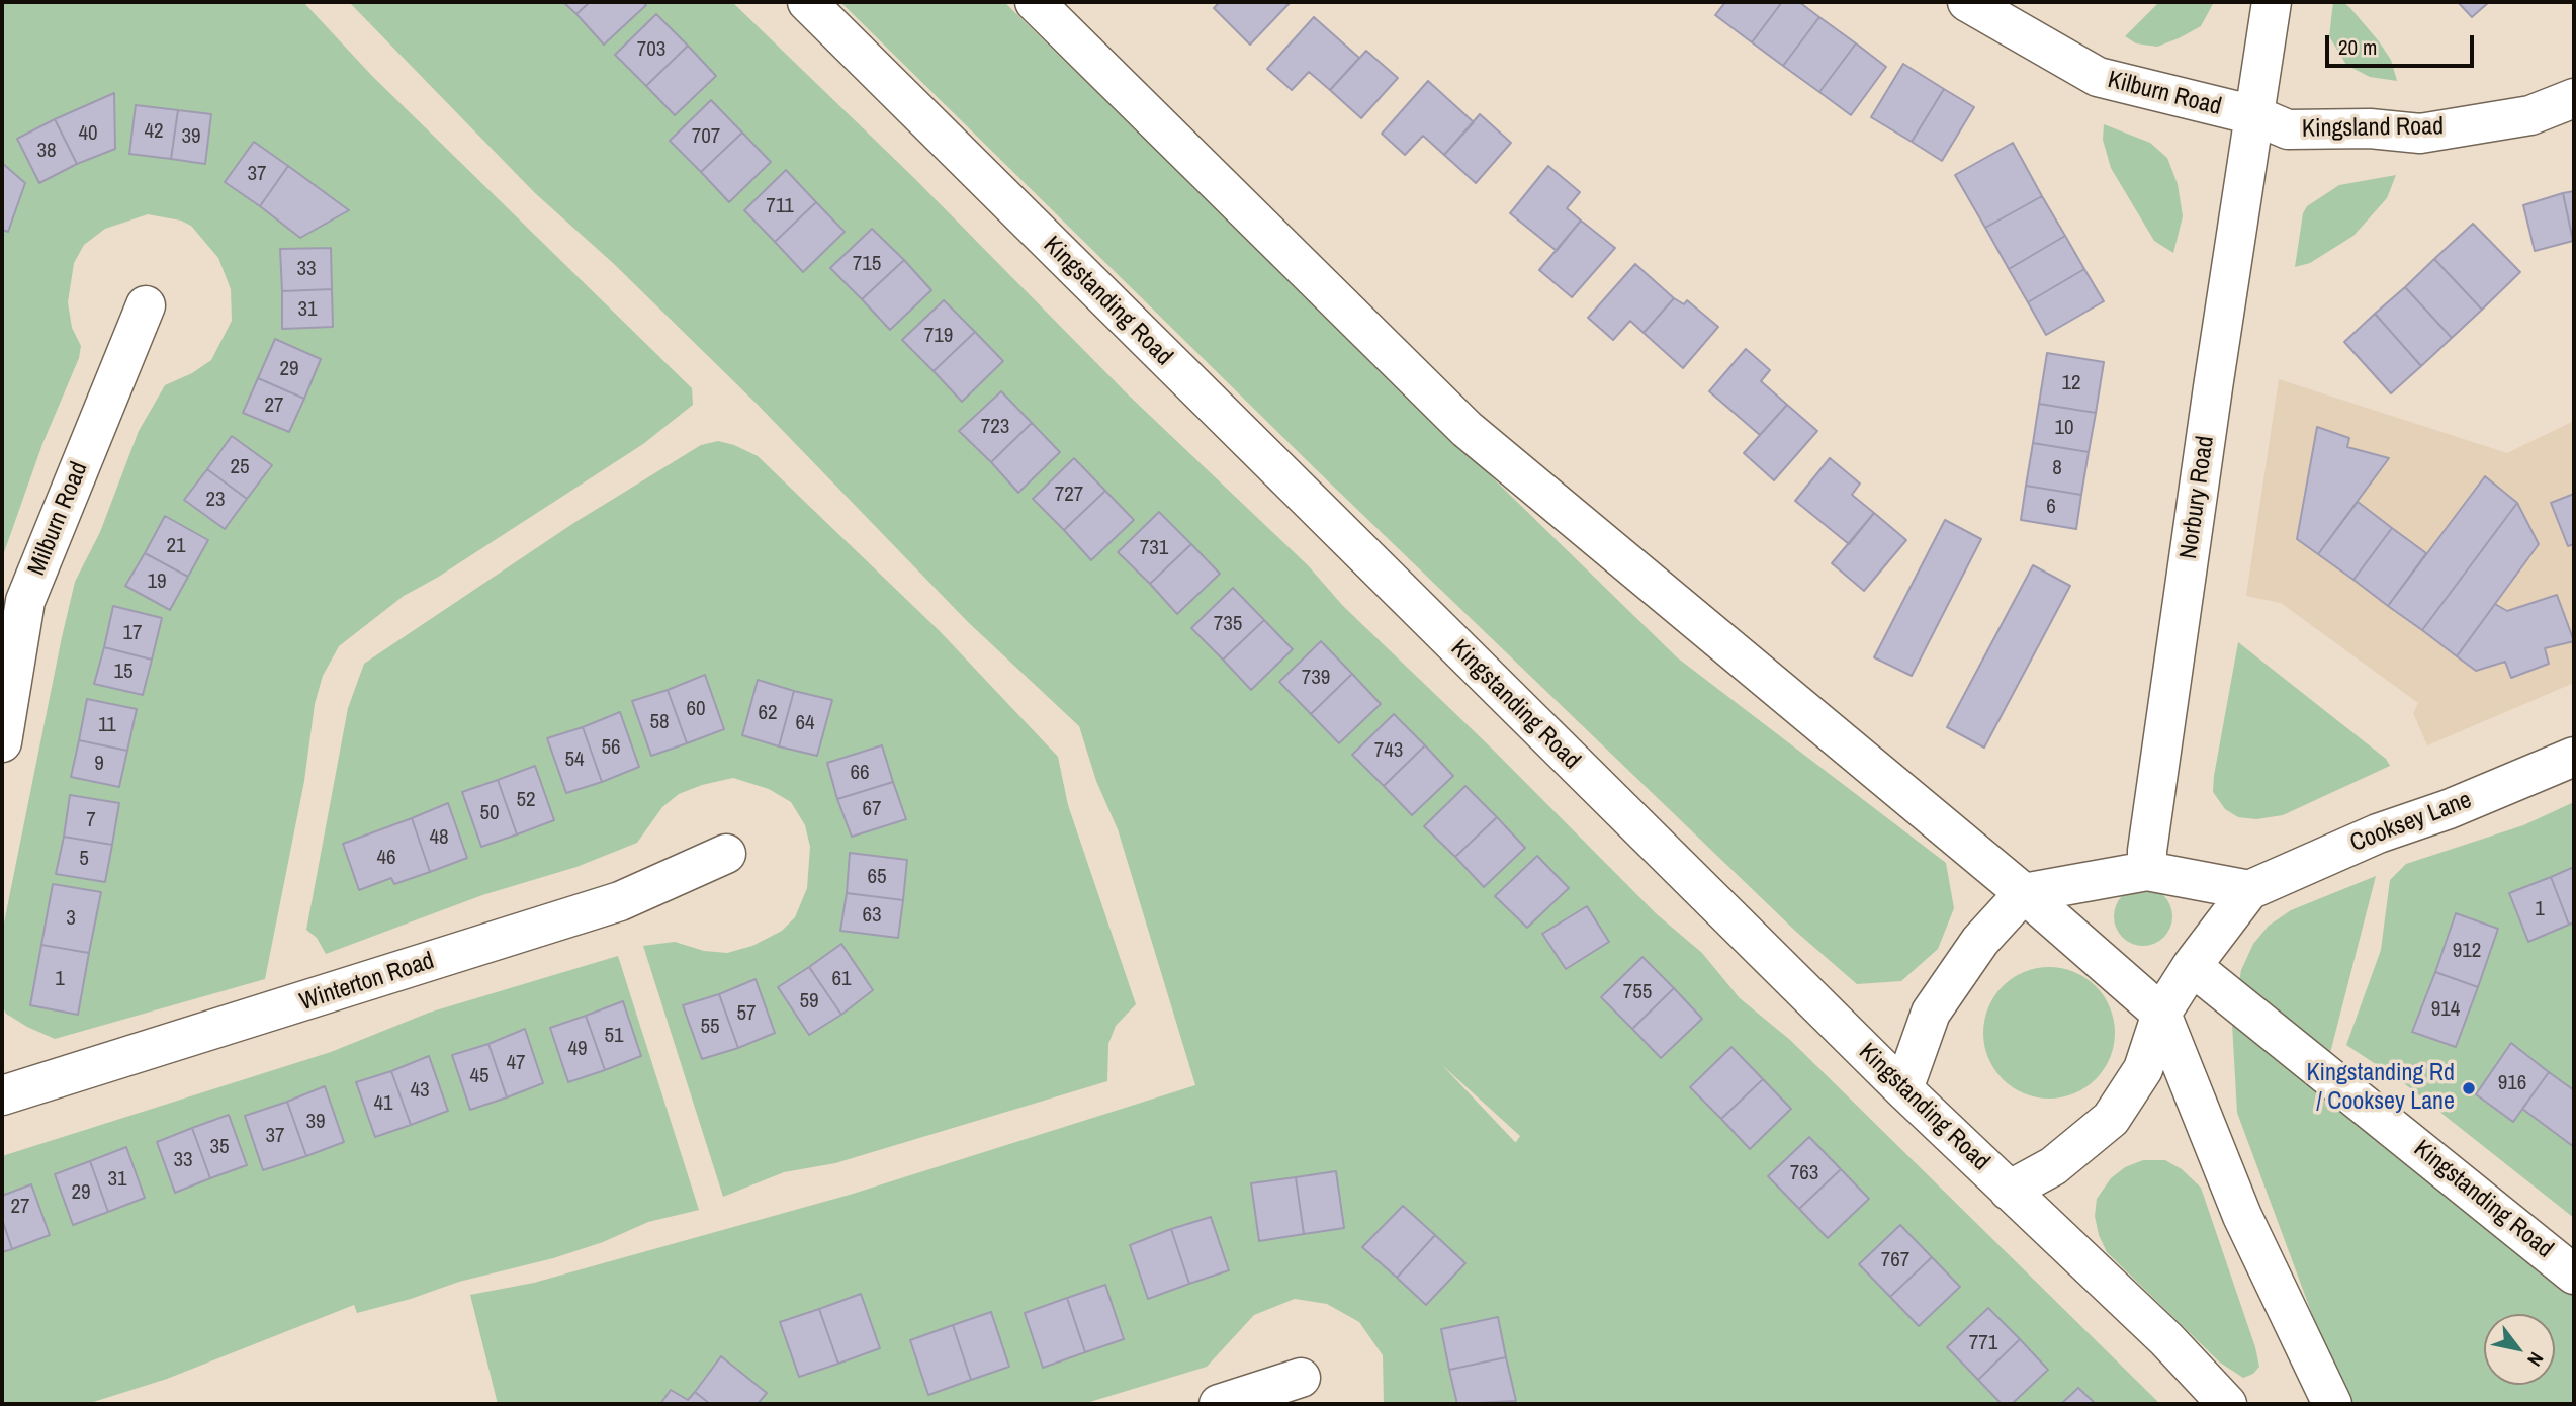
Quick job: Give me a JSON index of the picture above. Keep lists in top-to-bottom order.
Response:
{
  "streets": {
    "main road": [
      "Kilburn Road",
      "Kingsland Road",
      "Kingstanding Road",
      "Norbury Road",
      "Milburn Road",
      "Cooksey Lane",
      "Winterton Road"
    ]
  },
  "crossings": [
    ["Kilburn Road", "Kingsland Road"],
    ["Kilburn Road", "Norbury Road"],
    ["Kingsland Road", "Norbury Road"],
    ["Kingstanding Road", "Cooksey Lane"]
  ],
  "places": ["Kingstanding Rd / Cooksey Lane"],
  "house_numbers": [
    "703",
    "42",
    "40",
    "39",
    "707",
    "38",
    "37",
    "711",
    "715",
    "33",
    "31",
    "719",
    "29",
    "12",
    "27",
    "723",
    "10",
    "25",
    "8",
    "727",
    "23",
    "6",
    "21",
    "731",
    "19",
    "735",
    "17",
    "15",
    "739",
    "60",
    "62",
    "58",
    "64",
    "11",
    "56",
    "743",
    "54",
    "9",
    "66",
    "52",
    "67",
    "50",
    "7",
    "48",
    "46",
    "5",
    "65",
    "1",
    "63",
    "3",
    "912",
    "1",
    "61",
    "755",
    "59",
    "914",
    "57",
    "55",
    "51",
    "49",
    "47",
    "45",
    "916",
    "43",
    "41",
    "39",
    "37",
    "35",
    "33",
    "763",
    "31",
    "29",
    "27",
    "767",
    "771"
  ],
  "scale_bar": "20 m",
  "north": "bottom right"
}
